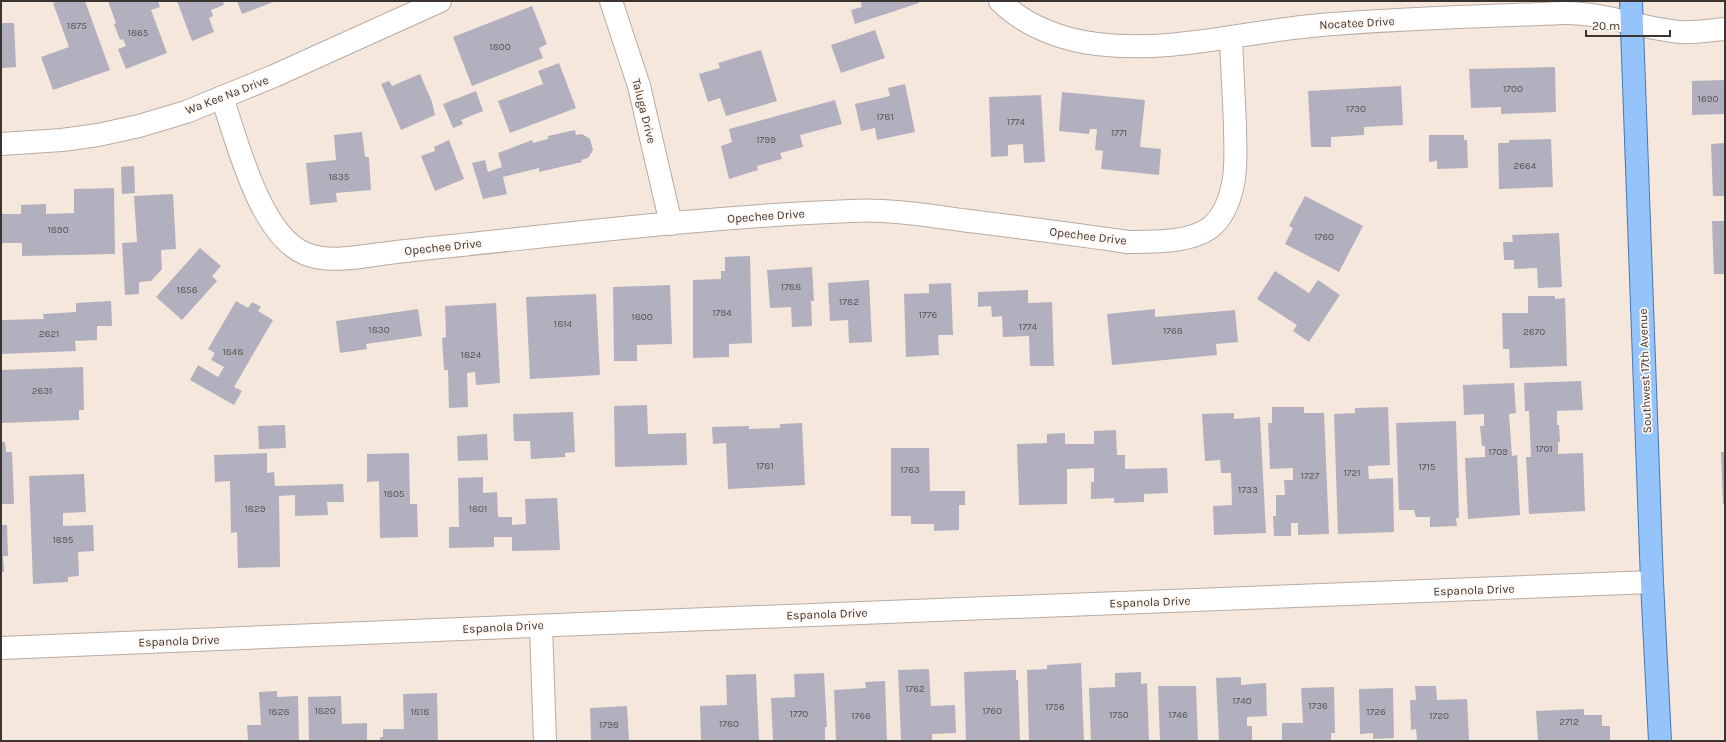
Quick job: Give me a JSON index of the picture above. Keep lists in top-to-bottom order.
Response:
{
  "streets": {
    "main road": ["Southwest 17th Avenue"],
    "street": [
      "Nocatee Drive",
      "Wa Kee Na Drive",
      "Taluga Drive",
      "Opechee Drive",
      "Espanola Drive"
    ]
  },
  "crossings": [
    ["Nocatee Drive", "Opechee Drive"],
    ["Nocatee Drive", "Southwest 17th Avenue"],
    ["Wa Kee Na Drive", "Opechee Drive"],
    ["Taluga Drive", "Opechee Drive"],
    ["Southwest 17th Avenue", "Espanola Drive"]
  ],
  "house_numbers": [
    "1875",
    "1865",
    "1800",
    "1700",
    "1690",
    "1730",
    "1781",
    "1774",
    "1771",
    "1799",
    "2664",
    "1835",
    "1890",
    "1760",
    "1788",
    "1856",
    "1782",
    "1794",
    "1776",
    "1800",
    "1814",
    "1774",
    "1830",
    "1768",
    "2670",
    "2621",
    "1848",
    "1824",
    "2631",
    "1701",
    "1709",
    "1781",
    "1715",
    "1763",
    "1721",
    "1727",
    "1733",
    "1805",
    "1829",
    "1801",
    "1895",
    "1762",
    "1740",
    "1736",
    "1756",
    "1820",
    "1760",
    "1828",
    "1818",
    "1726",
    "1770",
    "1750",
    "1746",
    "1766",
    "1720",
    "2712",
    "1780",
    "1798"
  ],
  "scale_bar": "20 m"
}
